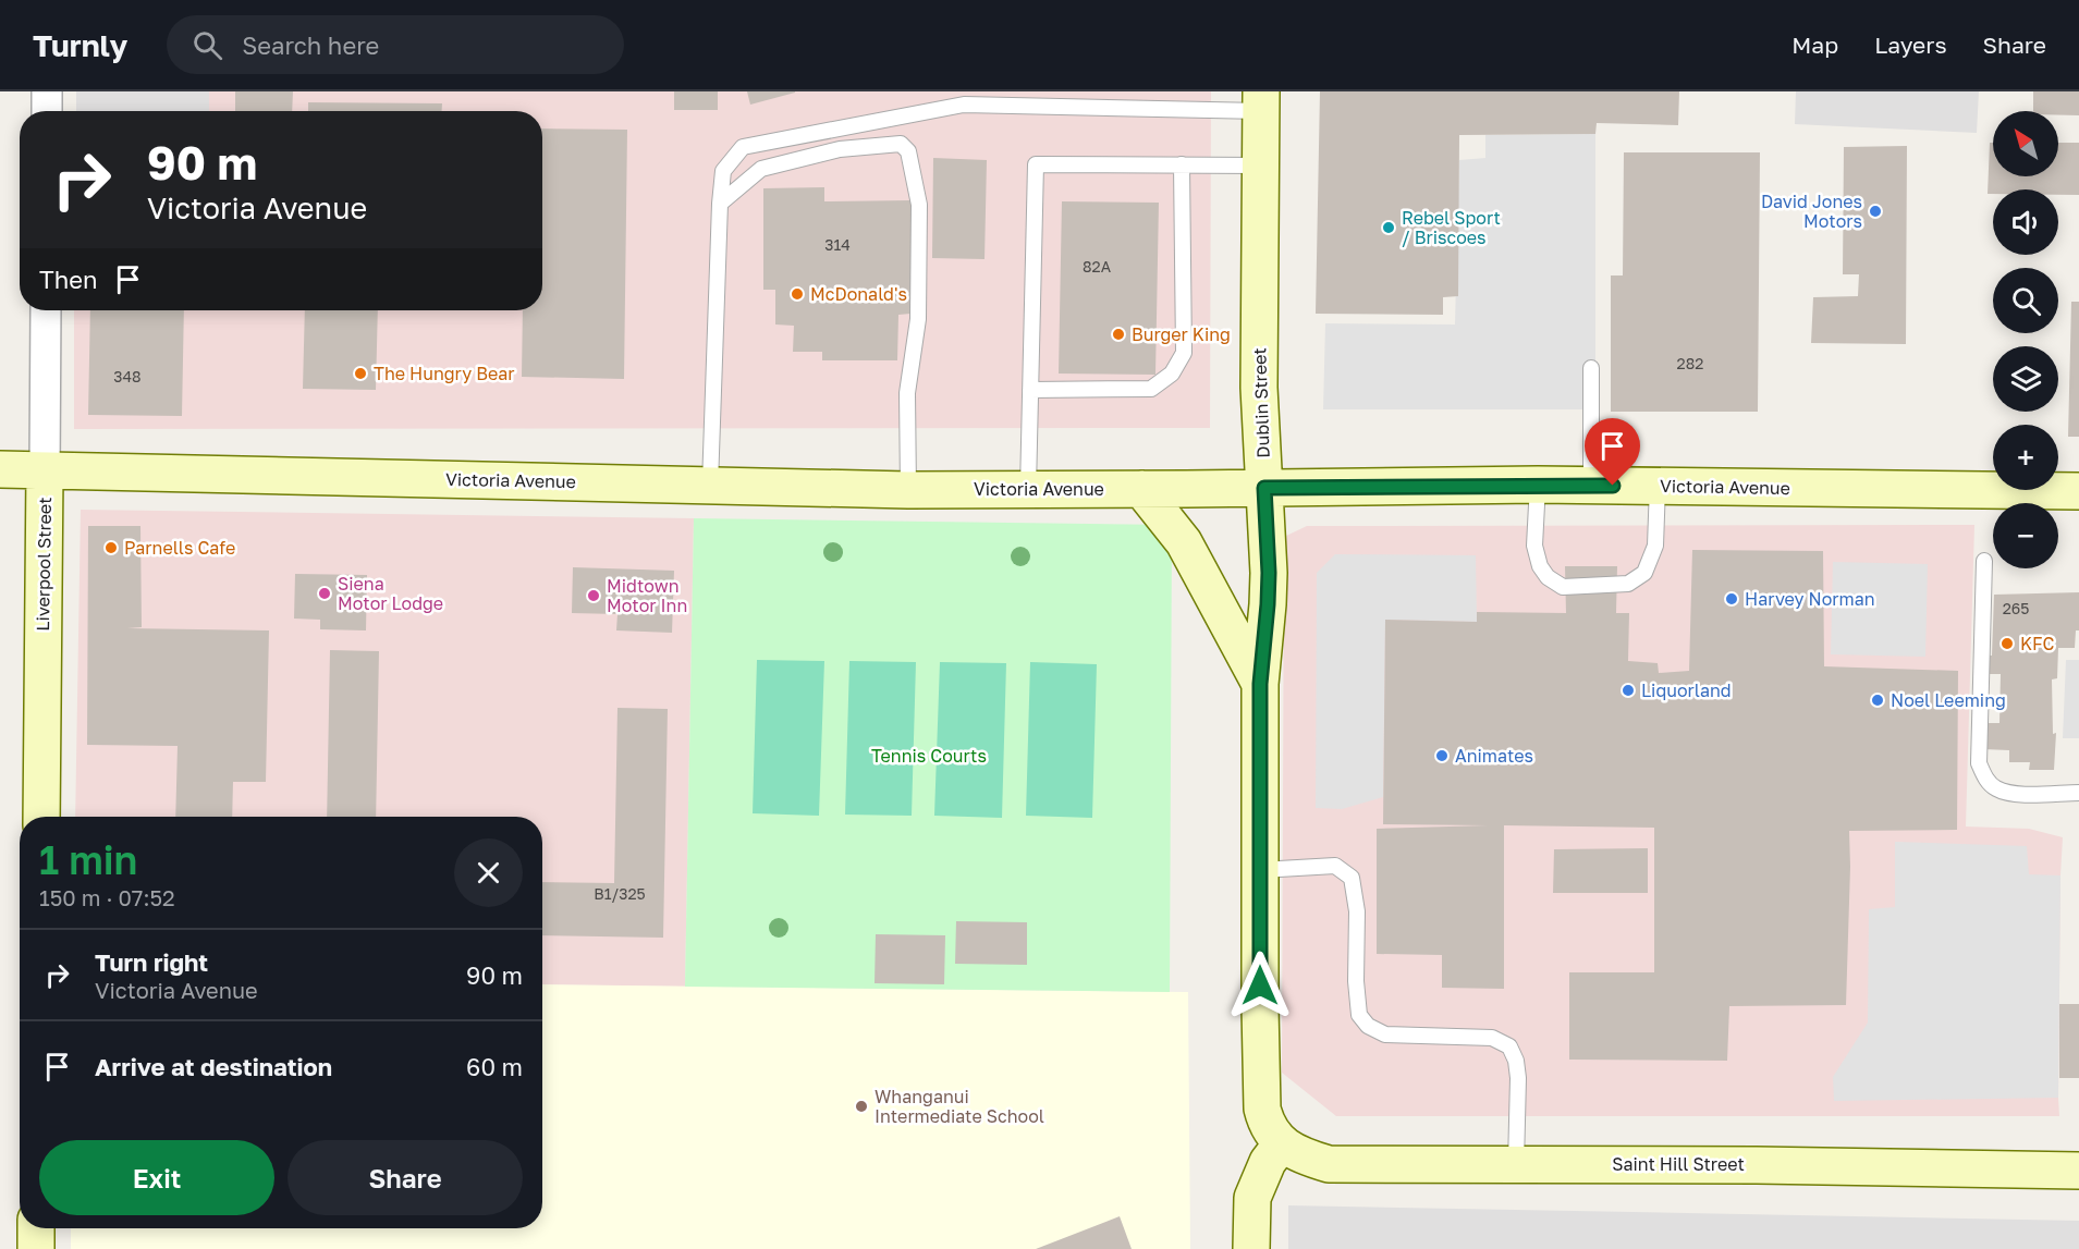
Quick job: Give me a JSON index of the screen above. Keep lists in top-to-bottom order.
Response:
{
  "streets": {
    "main road": [
      "Dublin Street",
      "Victoria Avenue",
      "Liverpool Street",
      "Saint Hill Street"
    ]
  },
  "crossings": [
    ["Dublin Street", "Victoria Avenue"],
    ["Dublin Street", "Saint Hill Street"],
    ["Victoria Avenue", "Liverpool Street"]
  ],
  "parks": ["Tennis Courts"],
  "places": [
    "David Jones Motors",
    "Rebel Sport / Briscoes",
    "McDonald's",
    "Burger King",
    "The Hungry Bear",
    "Parnells Cafe",
    "Siena Motor Lodge",
    "Midtown Motor Inn",
    "Harvey Norman",
    "KFC",
    "Liquorland",
    "Noel Leeming",
    "Animates",
    "Whanganui Intermediate School"
  ],
  "house_numbers": [
    "314",
    "82A",
    "282",
    "348",
    "265",
    "B1/325"
  ],
  "north": "top left",
  "page": {
    "header": "Turnly",
    "search": "Search here",
    "nav": ["Map", "Layers", "Share"],
    "map_buttons": ["+", "−"],
    "turn": ["90 m", "Victoria Avenue"],
    "then": "Then",
    "heading": ["1 min", "150 m · 07:52"],
    "list": [
      {
        "name": "Turn right",
        "note": "Victoria Avenue",
        "value": "90 m"
      },
      {
        "name": "Arrive at destination",
        "value": "60 m"
      }
    ],
    "buttons": ["Exit", "Share"]
  }
}
